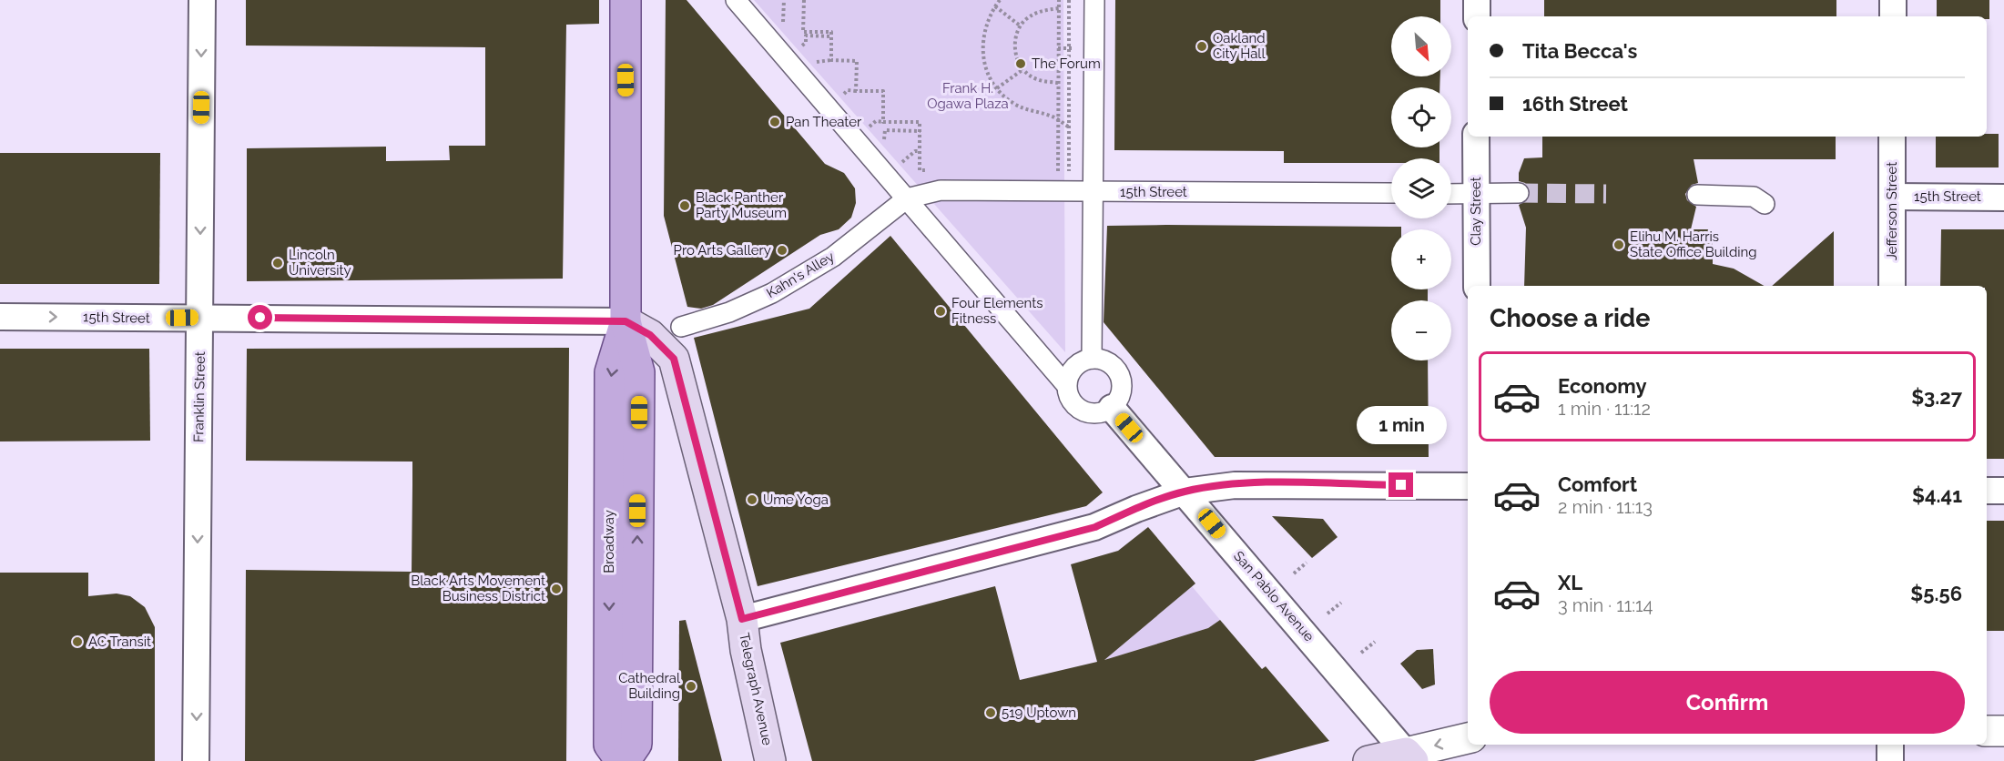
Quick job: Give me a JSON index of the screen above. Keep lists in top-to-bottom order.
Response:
{
  "streets": {
    "main road": ["Broadway", "Telegraph Avenue"],
    "street": [
      "15th Street",
      "Clay Street",
      "Jefferson Street",
      "Kahn's Alley",
      "Franklin Street",
      "San Pablo Avenue"
    ]
  },
  "crossings": [
    ["15th Street", "Jefferson Street"],
    ["15th Street", "Kahn's Alley"],
    ["15th Street", "Franklin Street"],
    ["15th Street", "Broadway"],
    ["15th Street", "Telegraph Avenue"],
    ["Broadway", "Telegraph Avenue"]
  ],
  "one_way": ["Franklin Street"],
  "parks": ["Frank H. Ogawa Plaza"],
  "places": [
    "Oakland City Hall",
    "The Forum",
    "Pan Theater",
    "Black Panther Party Museum",
    "Elihu M. Harris State Office Building",
    "Pro Arts Gallery",
    "Lincoln University",
    "Four Elements Fitness",
    "Ume Yoga",
    "Black Arts Movement Business District",
    "AC Transit",
    "Cathedral Building",
    "519 Uptown"
  ],
  "north": "bottom right",
  "page": {
    "map_buttons": ["+", "−"],
    "banner": ["Tita Becca's", "16th Street"],
    "heading": "Choose a ride",
    "list": [
      {
        "name": "Economy",
        "note": "1 min · 11:12",
        "value": "$3.27"
      },
      {
        "name": "Comfort",
        "note": "2 min · 11:13",
        "value": "$4.41"
      },
      {
        "name": "XL",
        "note": "3 min · 11:14",
        "value": "$5.56"
      }
    ],
    "bubble": "1 min",
    "buttons": "Confirm"
  }
}
